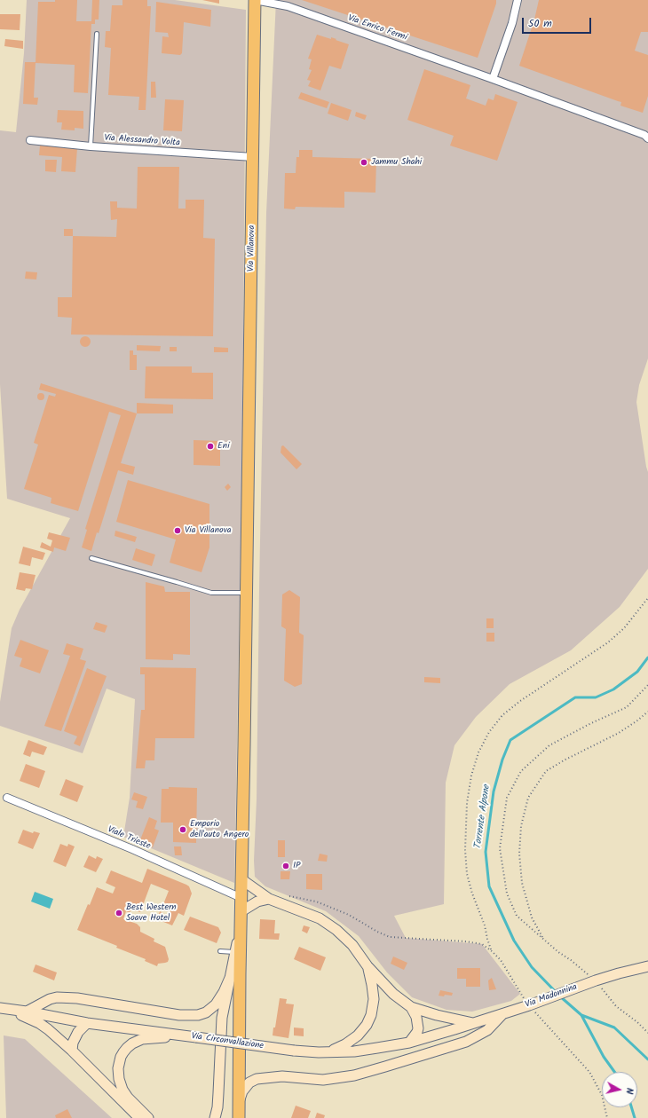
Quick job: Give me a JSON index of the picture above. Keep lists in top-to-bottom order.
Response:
{
  "streets": {
    "main road": ["Via Villanova", "Via Madonnina", "Via Circonvallazione"],
    "street": ["Via Enrico Fermi", "Via Alessandro Volta", "Viale Trieste"]
  },
  "crossings": [
    ["Via Enrico Fermi", "Via Villanova"],
    ["Via Alessandro Volta", "Via Villanova"],
    ["Via Villanova", "Viale Trieste"],
    ["Via Madonnina", "Via Circonvallazione"]
  ],
  "water": ["Torrente Alpone"],
  "places": [
    "Jammu Shahi",
    "Eni",
    "Via Villanova",
    "Emporio dell'auto Angero",
    "IP",
    "Best Western Soave Hotel"
  ],
  "scale_bar": "50 m",
  "north": "right"
}
